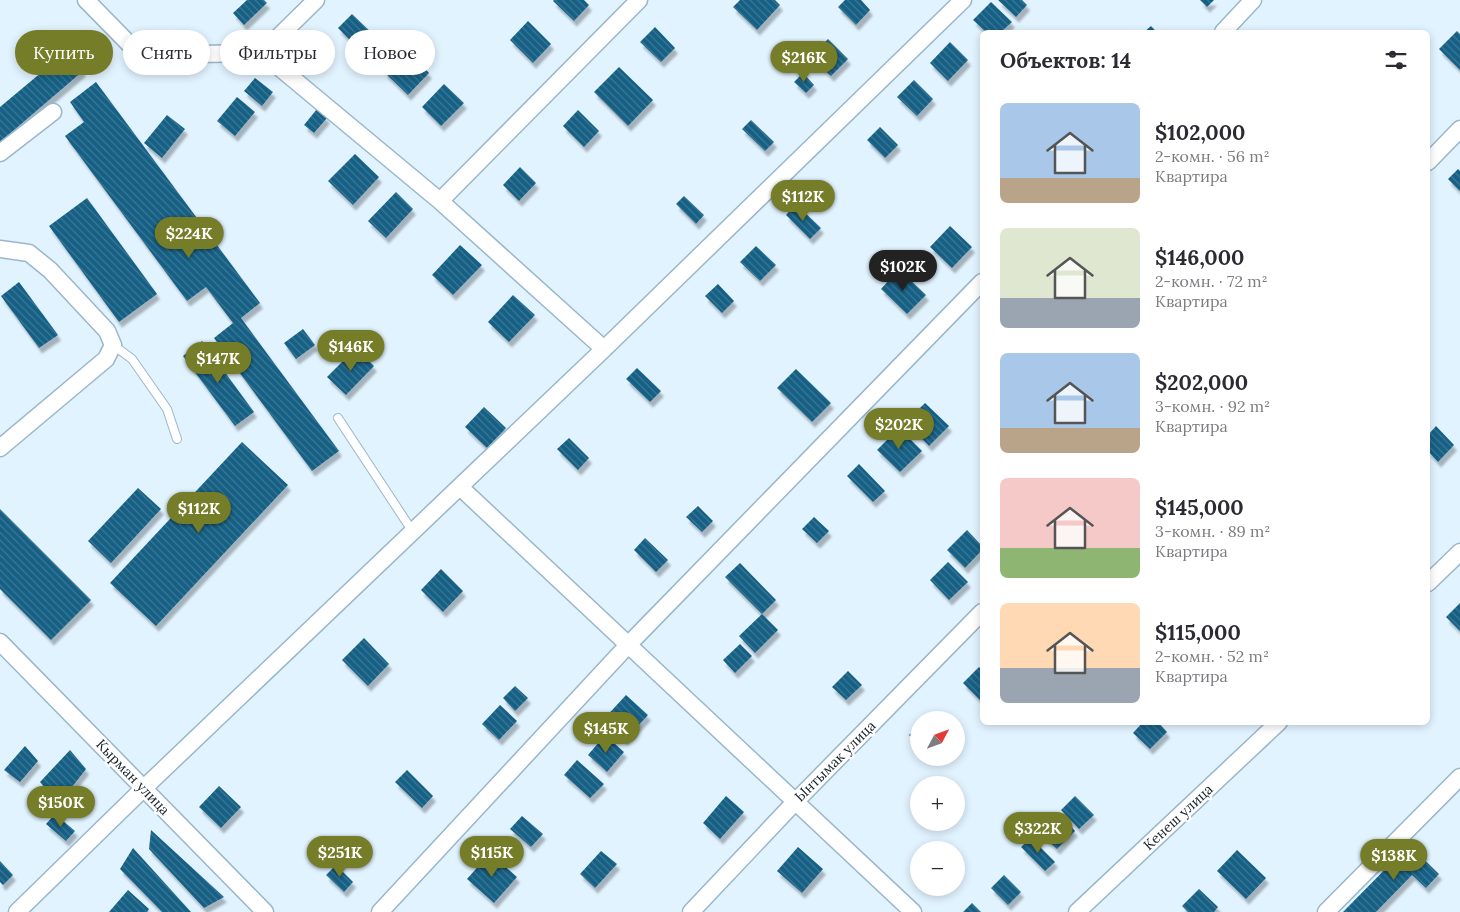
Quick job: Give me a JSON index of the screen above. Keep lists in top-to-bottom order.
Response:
{
  "streets": {
    "street": ["Ынтымак улица", "Кырман улица", "Кенеш улица"]
  },
  "north": "top right",
  "page": {
    "chip": [
      "Купить",
      "Снять",
      "Фильтры",
      "Новое"
    ],
    "heading": "Объектов: 14",
    "price": [
      "$216K",
      "$112K",
      "$224K",
      "$102K",
      "$146K",
      "$147K",
      "$202K",
      "$112K",
      "$145K",
      "$150K",
      "$322K",
      "$251K",
      "$115K",
      "$138K"
    ],
    "list": [
      {
        "name": "$102,000",
        "note": "2-комн. · 56 m² · Квартира"
      },
      {
        "name": "$146,000",
        "note": "2-комн. · 72 m² · Квартира"
      },
      {
        "name": "$202,000",
        "note": "3-комн. · 92 m² · Квартира"
      },
      {
        "name": "$145,000",
        "note": "3-комн. · 89 m² · Квартира"
      },
      {
        "name": "$115,000",
        "note": "2-комн. · 52 m² · Квартира"
      }
    ],
    "map_buttons": ["+", "−"]
  }
}
